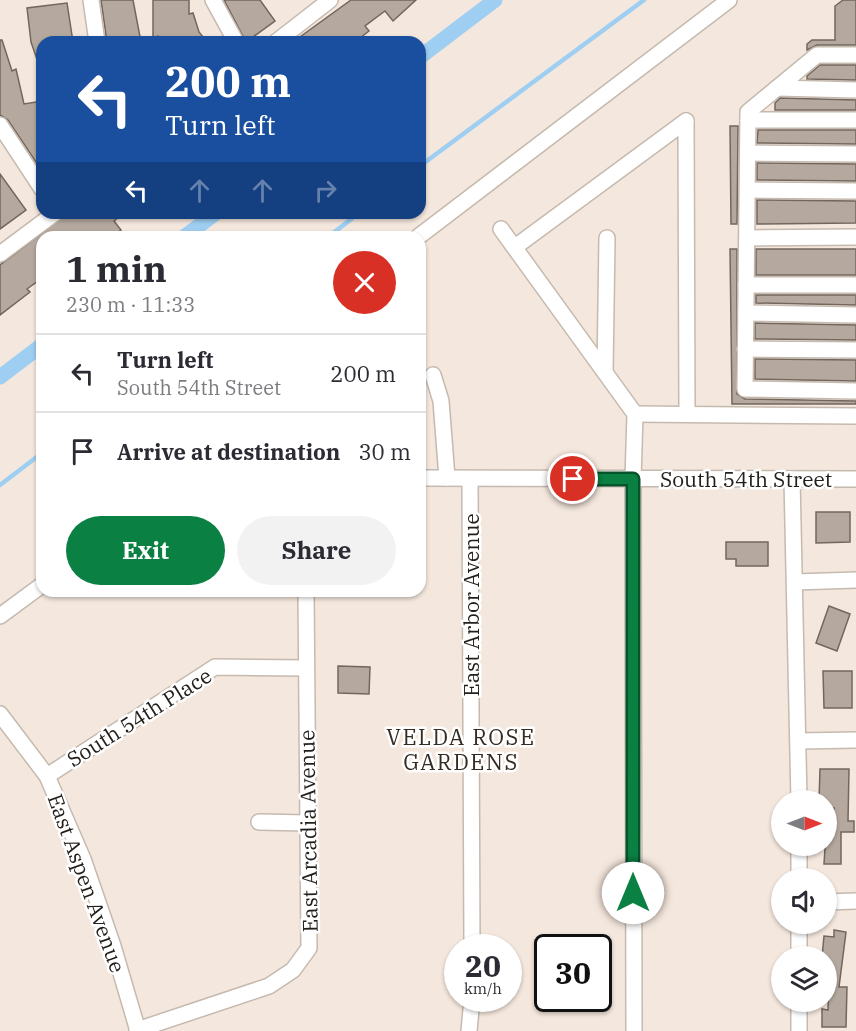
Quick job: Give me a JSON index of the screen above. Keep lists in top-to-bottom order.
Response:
{
  "streets": {
    "street": [
      "South 54th Street",
      "East Arbor Avenue",
      "South 54th Place",
      "East Arcadia Avenue",
      "East Aspen Avenue"
    ]
  },
  "crossings": [
    ["South 54th Street", "East Arbor Avenue"],
    ["South 54th Place", "East Arcadia Avenue"],
    ["South 54th Place", "East Aspen Avenue"],
    ["East Arcadia Avenue", "East Aspen Avenue"]
  ],
  "districts": ["VELDA ROSE GARDENS"],
  "north": "right",
  "page": {
    "turn": ["200 m", "Turn left"],
    "heading": ["1 min", "230 m · 11:33"],
    "list": [
      {
        "name": "Turn left",
        "note": "South 54th Street",
        "value": "200 m"
      },
      {
        "name": "Arrive at destination",
        "value": "30 m"
      }
    ],
    "buttons": ["Exit", "Share"],
    "speed": "20 km/h",
    "limit": "30"
  }
}
